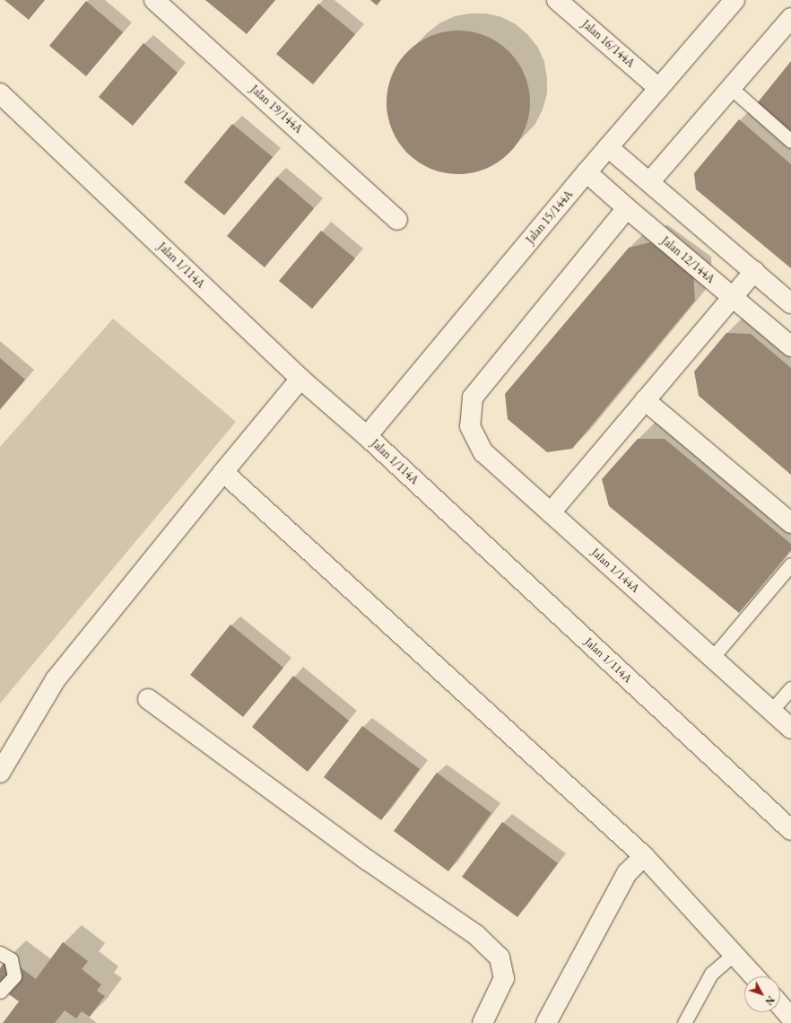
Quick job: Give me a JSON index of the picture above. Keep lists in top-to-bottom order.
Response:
{
  "streets": {
    "street": [
      "Jalan 16/144A",
      "Jalan 19/144A",
      "Jalan 15/144A",
      "Jalan 12/144A",
      "Jalan 1/114A",
      "Jalan 1/144A"
    ]
  },
  "crossings": [
    ["Jalan 16/144A", "Jalan 15/144A"],
    ["Jalan 15/144A", "Jalan 12/144A"],
    ["Jalan 15/144A", "Jalan 1/114A"],
    ["Jalan 12/144A", "Jalan 1/144A"]
  ],
  "north": "bottom right"
}
